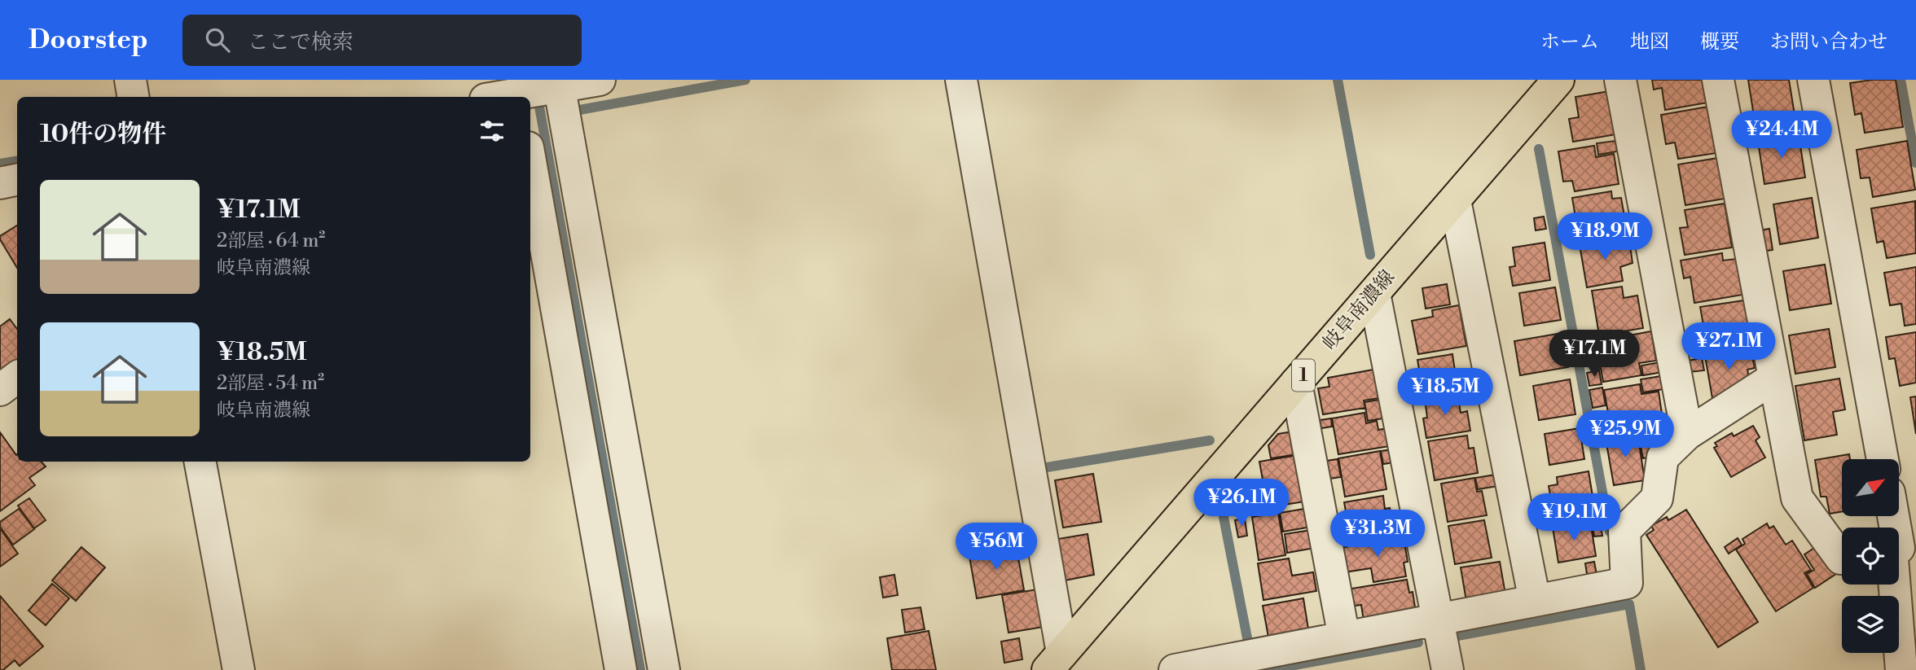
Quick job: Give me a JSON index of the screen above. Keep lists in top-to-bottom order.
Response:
{
  "streets": {
    "main road": ["岐阜南濃線", "1"]
  },
  "north": "top right",
  "page": {
    "header": "Doorstep",
    "search": "ここで検索",
    "nav": [
      "ホーム",
      "地図",
      "概要",
      "お問い合わせ"
    ],
    "heading": "10件の物件",
    "price": [
      "¥24.4M",
      "¥18.9M",
      "¥27.1M",
      "¥17.1M",
      "¥18.5M",
      "¥25.9M",
      "¥26.1M",
      "¥19.1M",
      "¥31.3M",
      "¥56M"
    ],
    "list": [
      {
        "name": "¥17.1M",
        "note": "2部屋 · 64 m² · 岐阜南濃線"
      },
      {
        "name": "¥18.5M",
        "note": "2部屋 · 54 m² · 岐阜南濃線"
      }
    ]
  }
}
